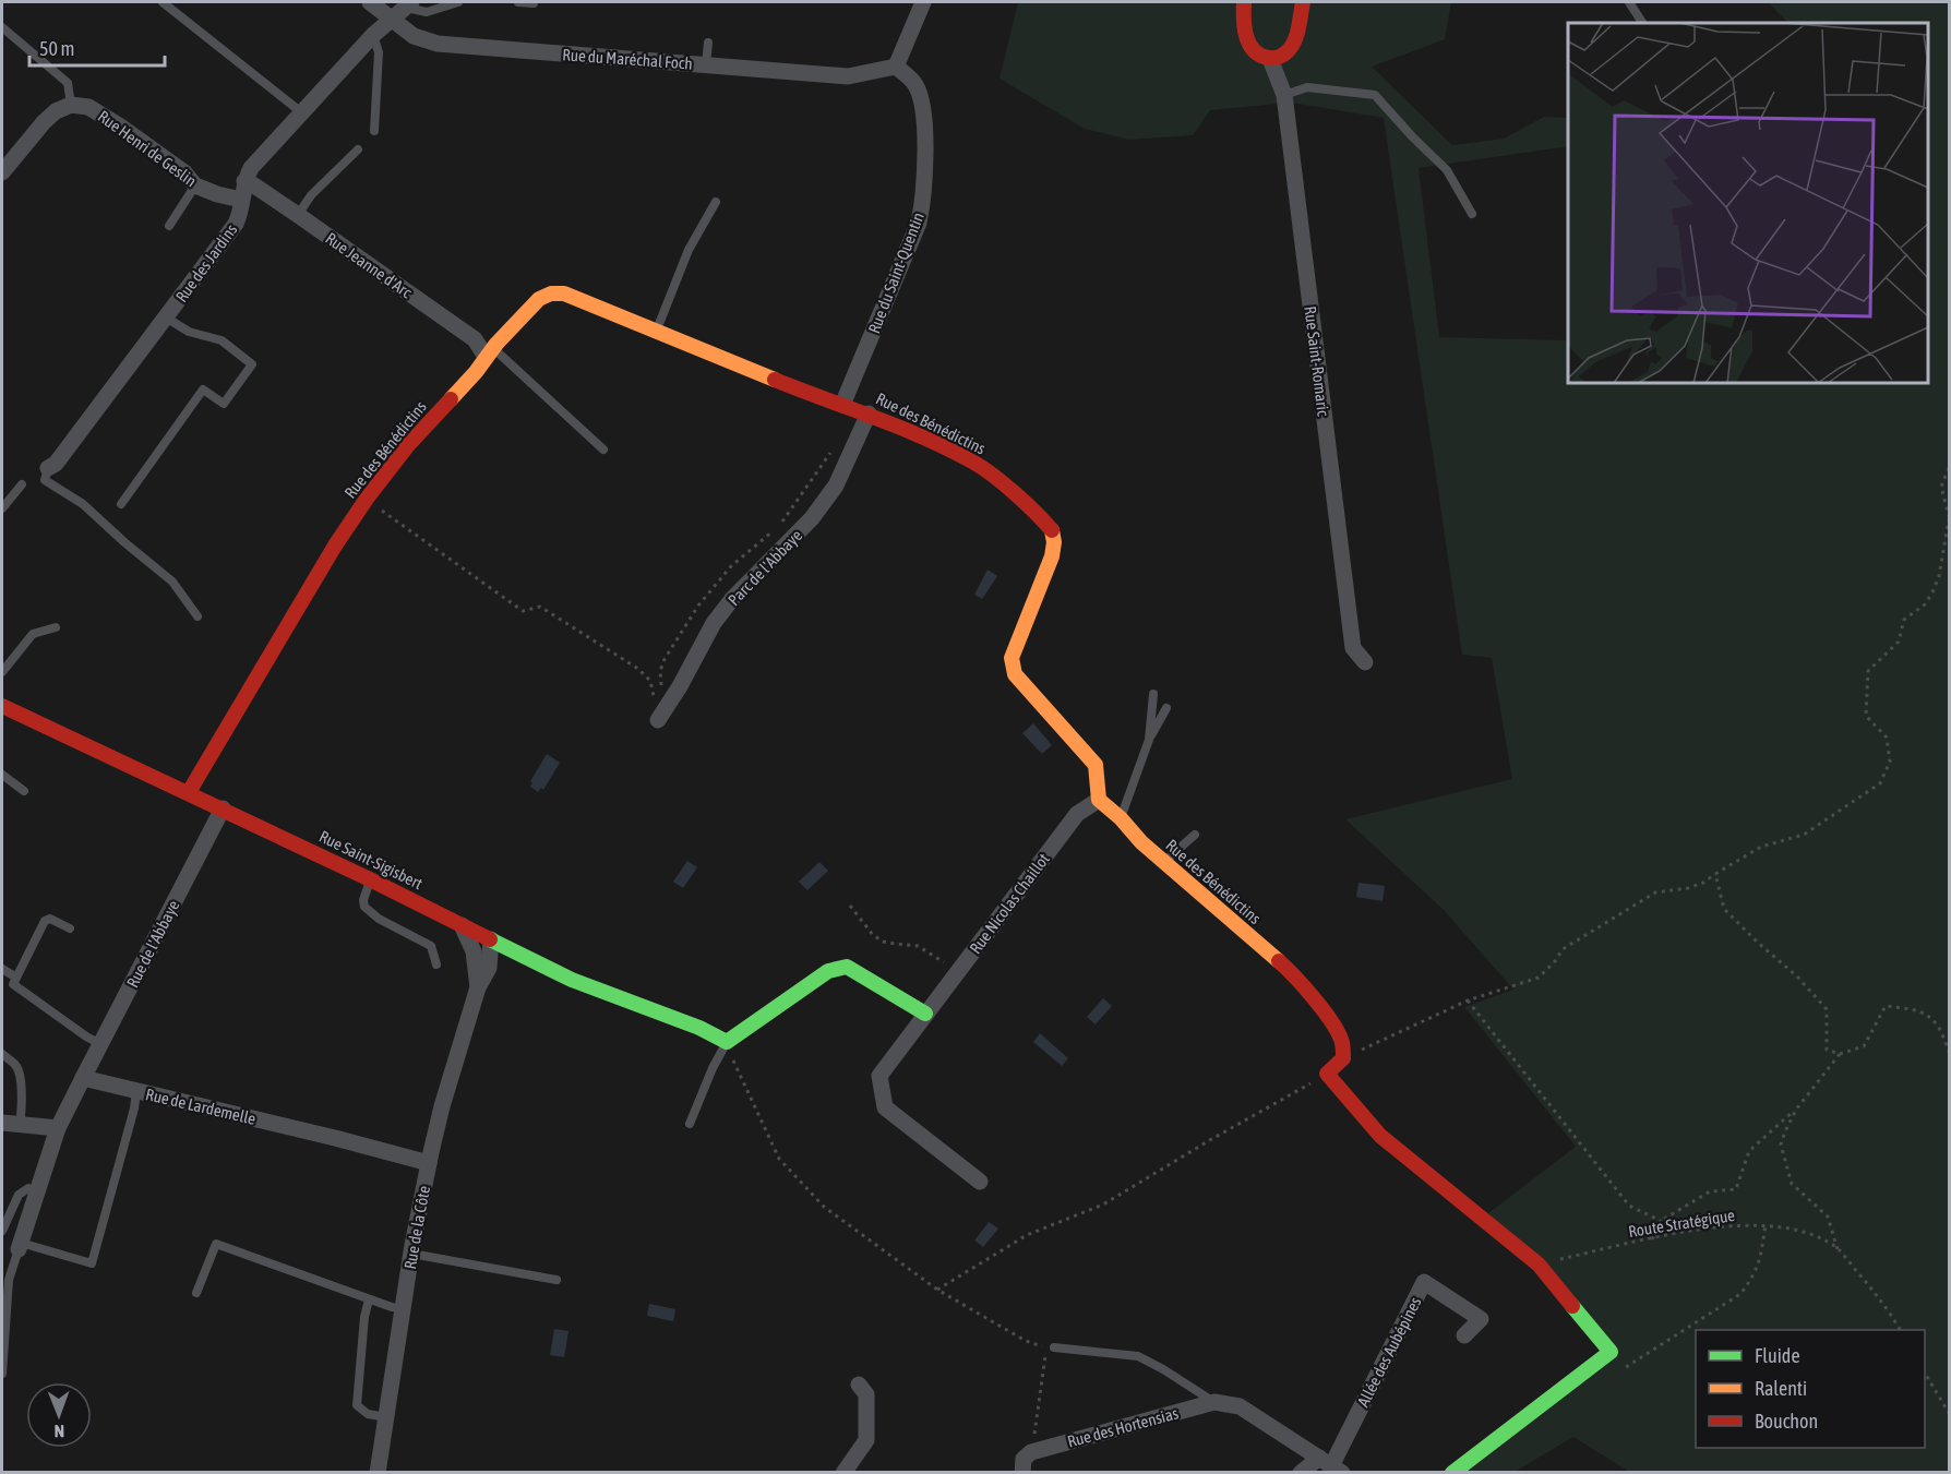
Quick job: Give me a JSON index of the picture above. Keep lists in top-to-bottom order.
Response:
{
  "streets": {
    "street": [
      "Rue du Maréchal Foch",
      "Rue Henri de Geslin",
      "Rue des Jardins",
      "Rue Jeanne d'Arc",
      "Rue du Saint-Quentin",
      "Rue Saint-Romaric",
      "Rue des Bénédictins",
      "Parc de l'Abbaye",
      "Rue Saint-Sigisbert",
      "Rue Nicolas Chaillot",
      "Rue de l'Abbaye",
      "Rue de Lardemelle",
      "Rue de la Côte",
      "Allée des Aubépines",
      "Rue des Hortensias"
    ],
    "path": ["Route Stratégique"]
  },
  "crossings": [
    ["Rue du Maréchal Foch", "Rue des Jardins"],
    ["Rue du Maréchal Foch", "Rue du Saint-Quentin"],
    ["Rue Henri de Geslin", "Rue des Jardins"],
    ["Rue des Jardins", "Rue Jeanne d'Arc"],
    ["Rue Jeanne d'Arc", "Rue des Bénédictins"],
    ["Rue du Saint-Quentin", "Rue des Bénédictins"],
    ["Rue des Bénédictins", "Parc de l'Abbaye"],
    ["Rue des Bénédictins", "Rue Saint-Sigisbert"],
    ["Rue des Bénédictins", "Rue Nicolas Chaillot"],
    ["Rue Saint-Sigisbert", "Rue de l'Abbaye"],
    ["Rue Saint-Sigisbert", "Rue de la Côte"],
    ["Rue de l'Abbaye", "Rue de Lardemelle"],
    ["Rue de Lardemelle", "Rue de la Côte"]
  ],
  "legend": ["Fluide", "Ralenti", "Bouchon"],
  "scale_bar": "50 m",
  "north": "bottom"
}
